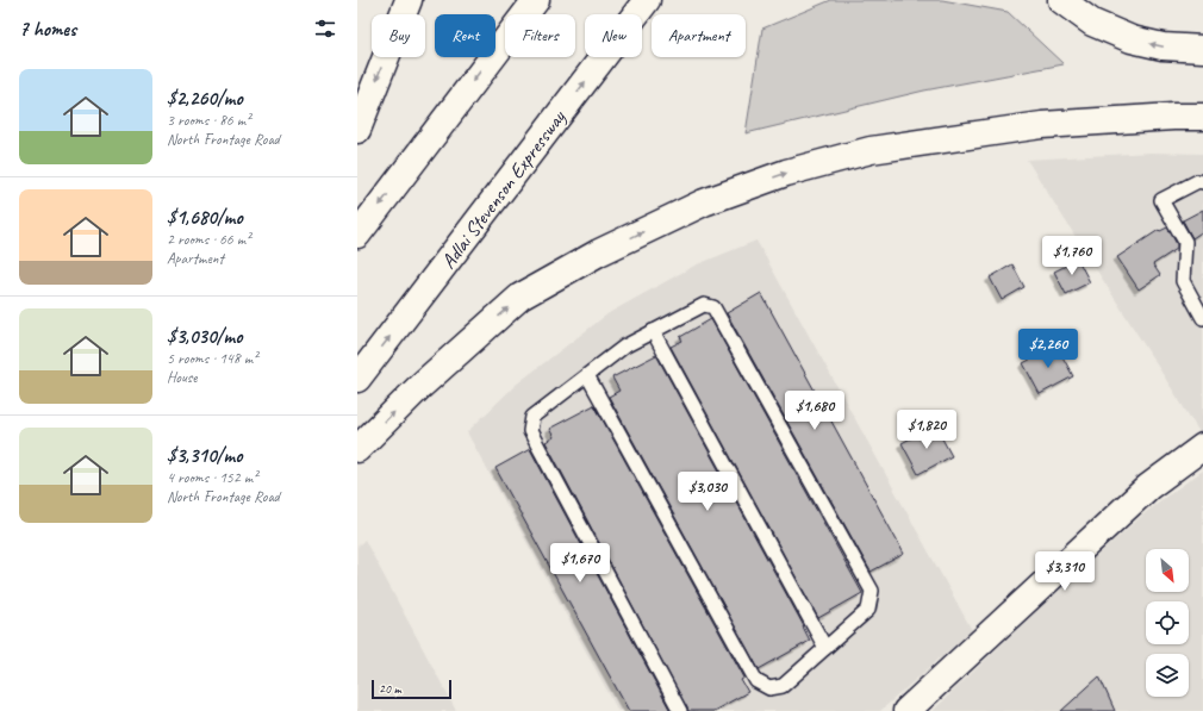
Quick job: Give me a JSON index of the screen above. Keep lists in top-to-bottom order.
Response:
{
  "streets": {
    "main road": ["Adlai Stevenson Expressway"]
  },
  "scale_bar": "20 m",
  "north": "bottom right",
  "page": {
    "heading": "7 homes",
    "chip": [
      "Buy",
      "Rent",
      "Filters",
      "New",
      "Apartment"
    ],
    "list": [
      {
        "name": "$2,260/mo",
        "note": "3 rooms · 86 m² · North Frontage Road"
      },
      {
        "name": "$1,680/mo",
        "note": "2 rooms · 66 m² · Apartment"
      },
      {
        "name": "$3,030/mo",
        "note": "5 rooms · 148 m² · House"
      },
      {
        "name": "$3,310/mo",
        "note": "4 rooms · 152 m² · North Frontage Road"
      }
    ],
    "price": [
      "$1,760",
      "$2,260",
      "$1,680",
      "$1,820",
      "$3,030",
      "$1,670",
      "$3,310"
    ],
    "scale": "20 m"
  }
}
